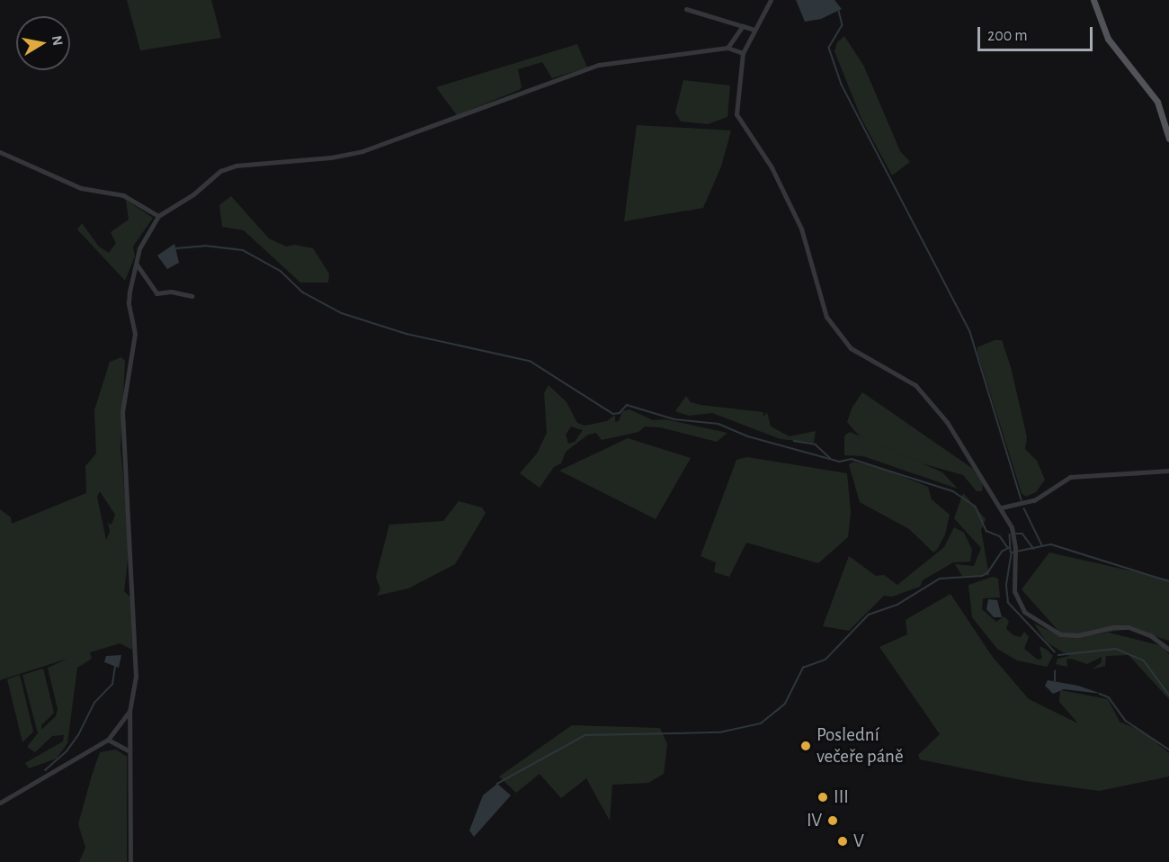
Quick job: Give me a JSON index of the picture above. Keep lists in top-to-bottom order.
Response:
{
  "places": [
    "Poslední večeře páně",
    "III",
    "IV",
    "V"
  ],
  "scale_bar": "200 m",
  "north": "right"
}
